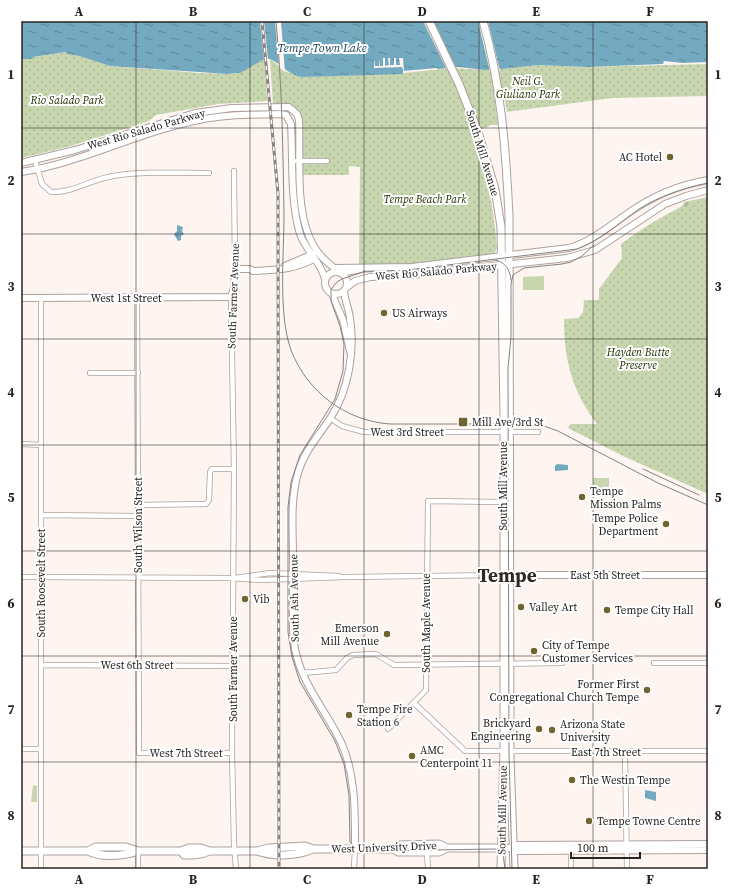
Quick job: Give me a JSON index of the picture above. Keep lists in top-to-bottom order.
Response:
{
  "streets": {
    "main road": [
      "West Rio Salado Parkway",
      "South Mill Avenue",
      "South Farmer Avenue",
      "West 1st Street",
      "East 5th Street",
      "South Ash Avenue",
      "West University Drive"
    ],
    "street": [
      "West 3rd Street",
      "South Wilson Street",
      "South Roosevelt Street",
      "South Maple Avenue",
      "West 6th Street",
      "East 7th Street",
      "West 7th Street"
    ]
  },
  "crossings": [
    ["West Rio Salado Parkway", "South Mill Avenue"],
    ["West Rio Salado Parkway", "South Ash Avenue"],
    ["South Mill Avenue", "West 3rd Street"],
    ["South Mill Avenue", "East 5th Street"],
    ["South Mill Avenue", "South Maple Avenue"],
    ["South Mill Avenue", "East 7th Street"],
    ["South Mill Avenue", "West University Drive"],
    ["South Farmer Avenue", "West 1st Street"],
    ["South Farmer Avenue", "West 6th Street"],
    ["South Farmer Avenue", "West 7th Street"],
    ["South Farmer Avenue", "West University Drive"],
    ["West 1st Street", "South Wilson Street"],
    ["West 1st Street", "South Roosevelt Street"],
    ["West 3rd Street", "South Ash Avenue"],
    ["South Wilson Street", "West 6th Street"],
    ["South Wilson Street", "West 7th Street"],
    ["South Roosevelt Street", "West 6th Street"],
    ["South Roosevelt Street", "West University Drive"],
    ["South Ash Avenue", "West University Drive"]
  ],
  "districts": ["Tempe"],
  "water": ["Tempe Town Lake"],
  "parks": [
    "Neil G. Giuliano Park",
    "Rio Salado Park",
    "Tempe Beach Park",
    "Hayden Butte Preserve"
  ],
  "places": {
    "other": [
      "AC Hotel",
      "US Airways",
      "Tempe Mission Palms",
      "Tempe Police Department",
      "Vib",
      "Valley Art",
      "Tempe City Hall",
      "Emerson Mill Avenue",
      "City of Tempe Customer Services",
      "Former First Congregational Church Tempe",
      "Tempe Fire Station 6",
      "Brickyard Engineering",
      "Arizona State University",
      "AMC Centerpoint 11",
      "The Westin Tempe",
      "Tempe Towne Centre"
    ],
    "transit": ["Mill Ave/3rd St"]
  },
  "scale_bar": "100 m",
  "grid": {
    "columns": [
      "A",
      "B",
      "C",
      "D",
      "E",
      "F"
    ],
    "rows": [
      "1",
      "2",
      "3",
      "4",
      "5",
      "6",
      "7",
      "8"
    ]
  }
}
